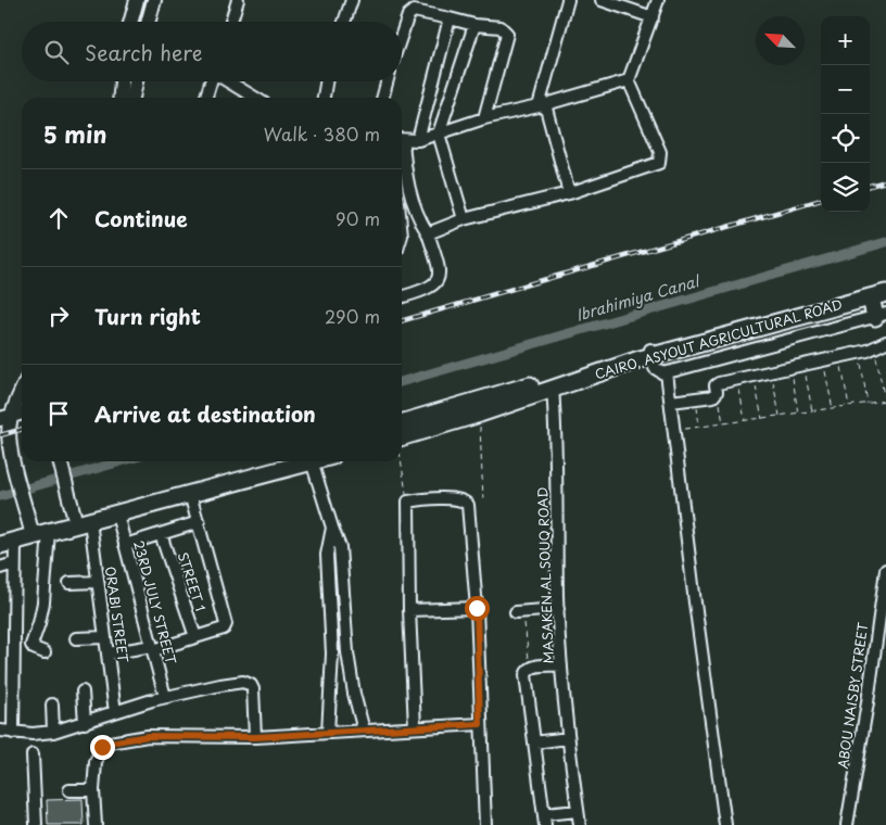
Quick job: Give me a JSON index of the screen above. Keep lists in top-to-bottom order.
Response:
{
  "streets": {
    "highway": ["CAIRO, ASYOUT AGRICULTURAL ROAD"],
    "street": [
      "MASAKEN AL SOUQ ROAD",
      "STREET 1",
      "23RD JULY STREET",
      "ORABI STREET",
      "ABOU NAISBY STREET"
    ]
  },
  "crossings": [
    ["CAIRO, ASYOUT AGRICULTURAL ROAD", "MASAKEN AL SOUQ ROAD"]
  ],
  "water": ["Ibrahimiya Canal"],
  "north": "top left",
  "page": {
    "map_buttons": ["+", "−"],
    "search": "Search here",
    "heading": ["5 min", "Walk · 380 m"],
    "list": [
      ["Continue", "90 m"],
      ["Turn right", "290 m"],
      "Arrive at destination"
    ]
  }
}
